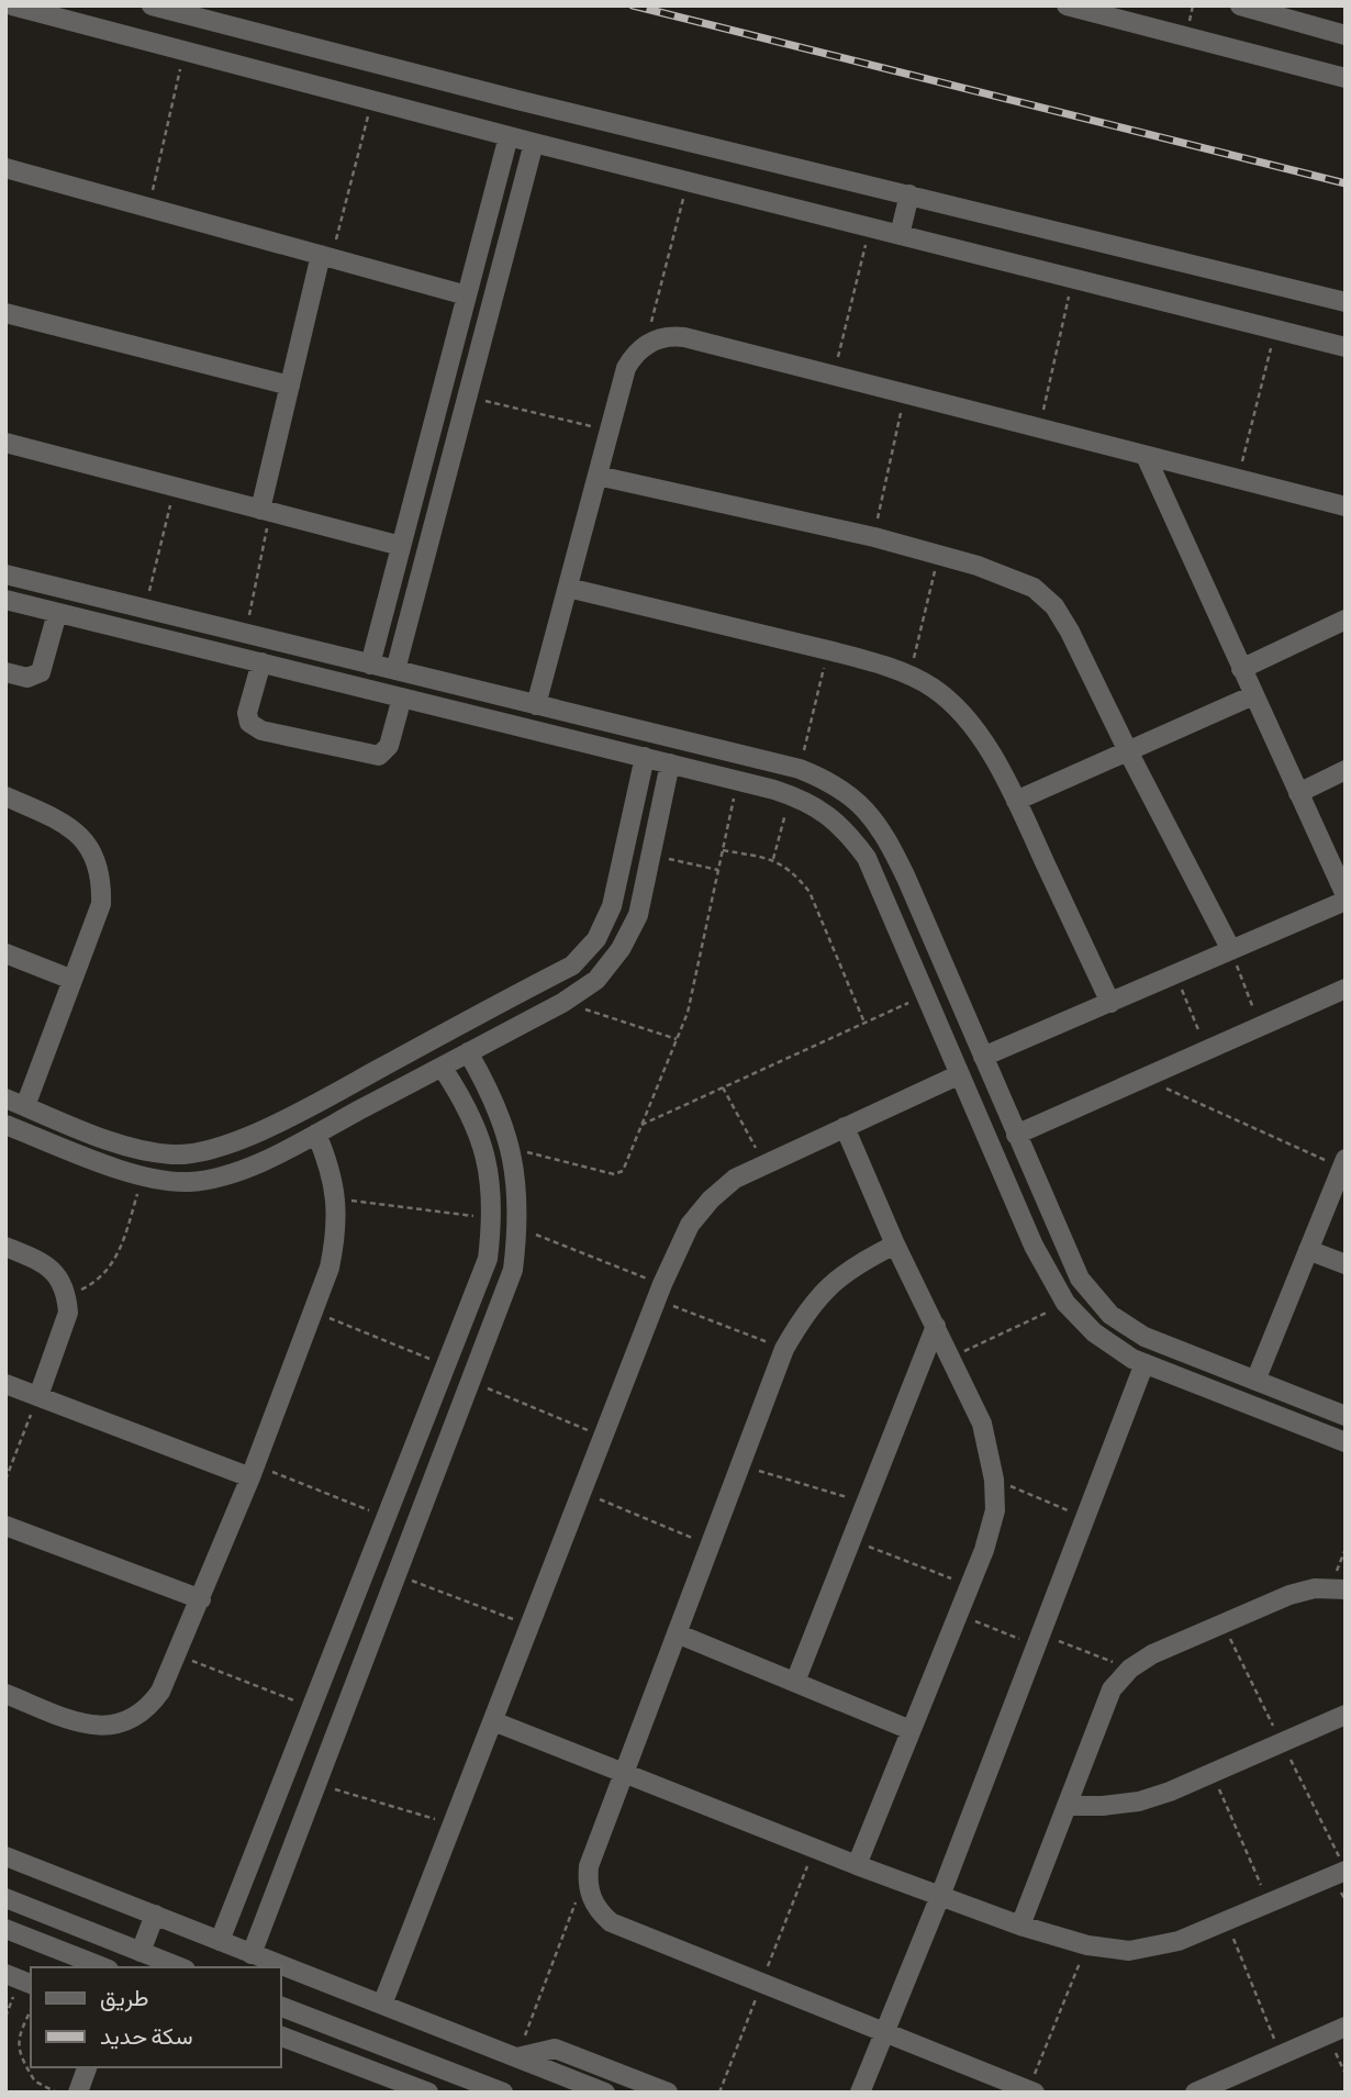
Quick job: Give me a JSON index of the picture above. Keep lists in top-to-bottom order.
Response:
{
  "legend": ["طريق", "سكة حديد"]
}
